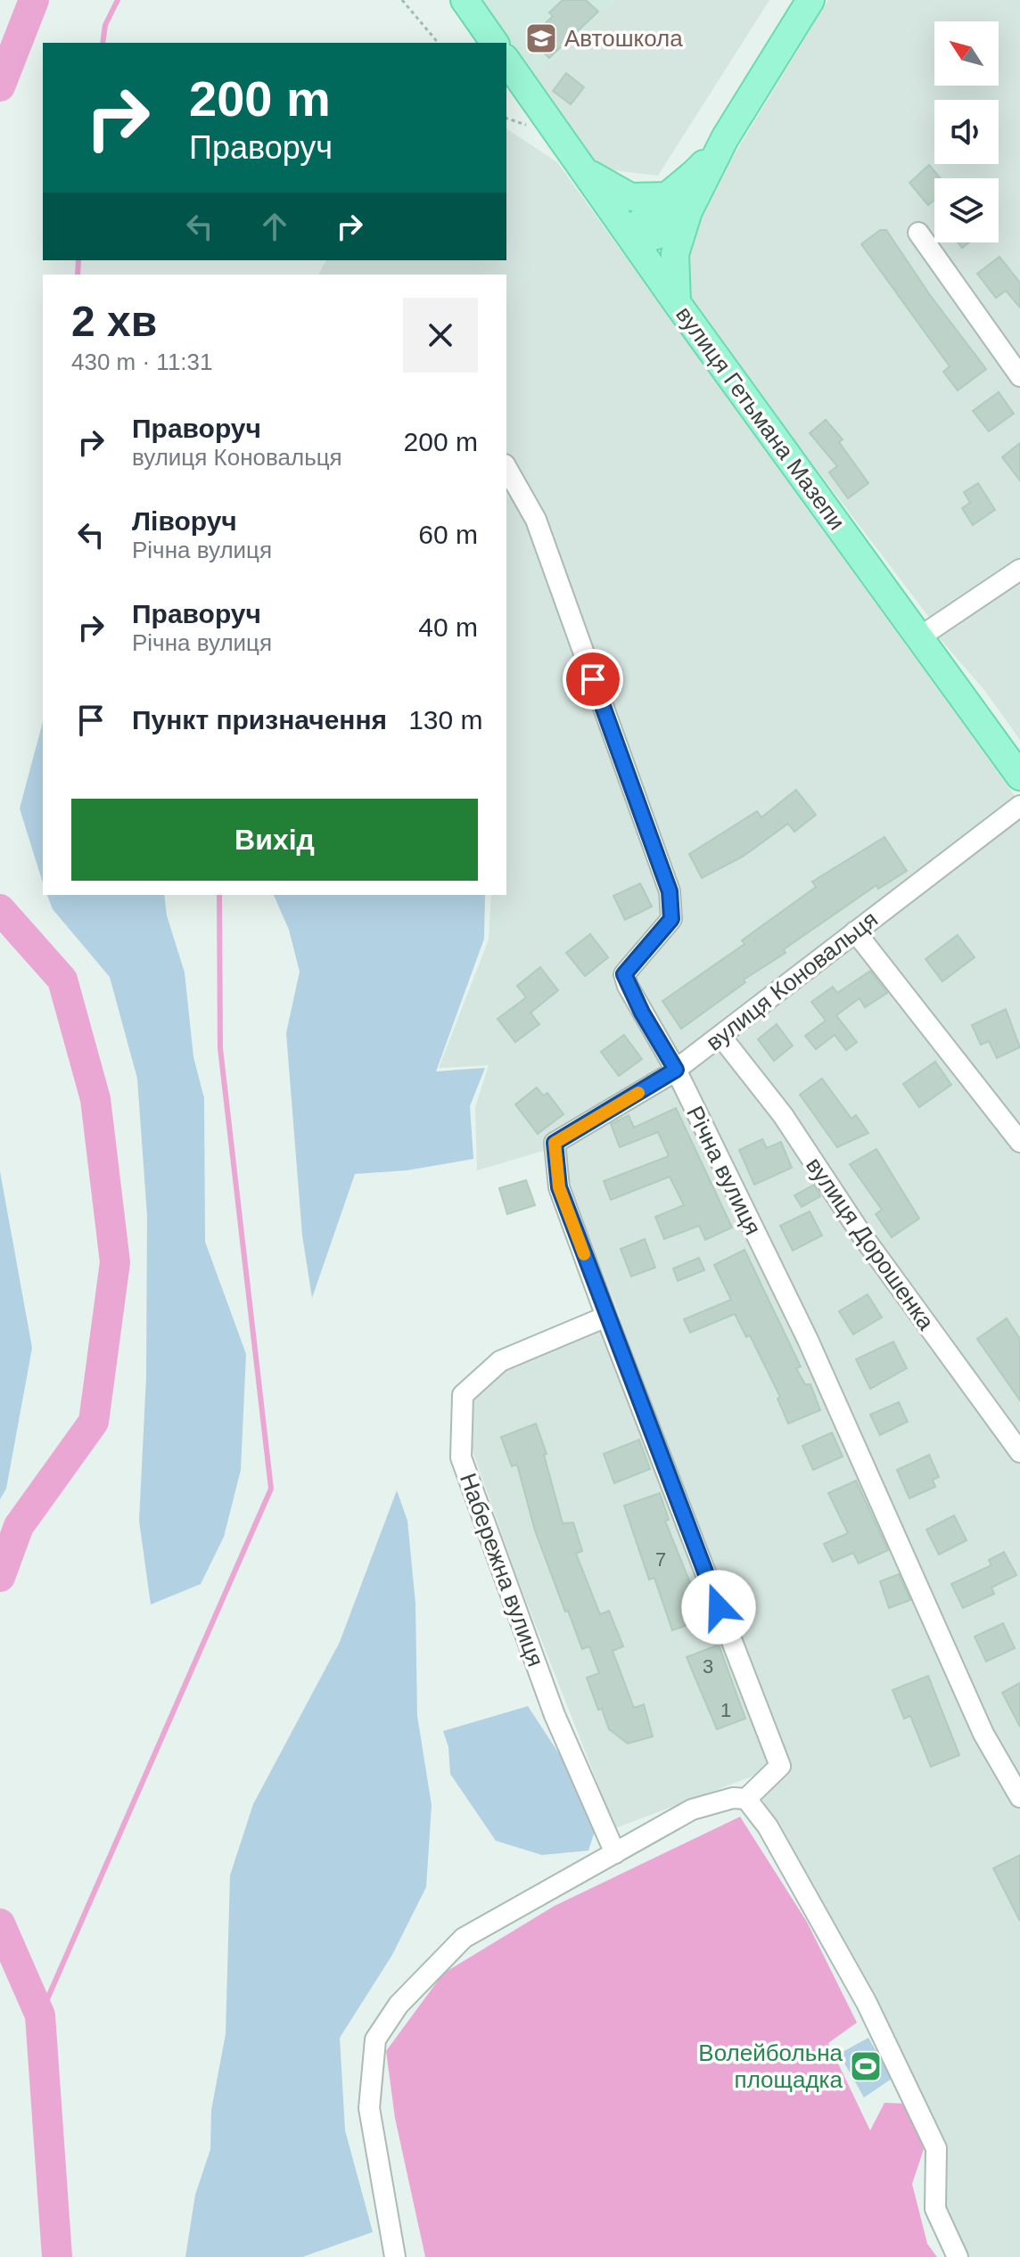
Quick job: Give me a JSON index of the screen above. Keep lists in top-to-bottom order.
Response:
{
  "streets": {
    "main road": ["вулиця Гетьмана Мазепи"],
    "street": [
      "вулиця Коновальця",
      "Річна вулиця",
      "вулиця Дорошенка",
      "Набережна вулиця"
    ]
  },
  "crossings": [
    ["вулиця Коновальця", "Річна вулиця"],
    ["вулиця Коновальця", "вулиця Дорошенка"],
    ["вулиця Коновальця", "Набережна вулиця"]
  ],
  "places": {
    "school or university": ["Автошкола"],
    "sports": ["Волейбольна площадка"]
  },
  "house_numbers": ["7", "3", "1"],
  "north": "top left",
  "page": {
    "turn": ["200 m", "Праворуч"],
    "heading": ["2 хв", "430 m · 11:31"],
    "list": [
      {
        "name": "Праворуч",
        "note": "вулиця Коновальця",
        "value": "200 m"
      },
      {
        "name": "Ліворуч",
        "note": "Річна вулиця",
        "value": "60 m"
      },
      {
        "name": "Праворуч",
        "note": "Річна вулиця",
        "value": "40 m"
      },
      {
        "name": "Пункт призначення",
        "value": "130 m"
      }
    ],
    "buttons": "Вихід"
  }
}
